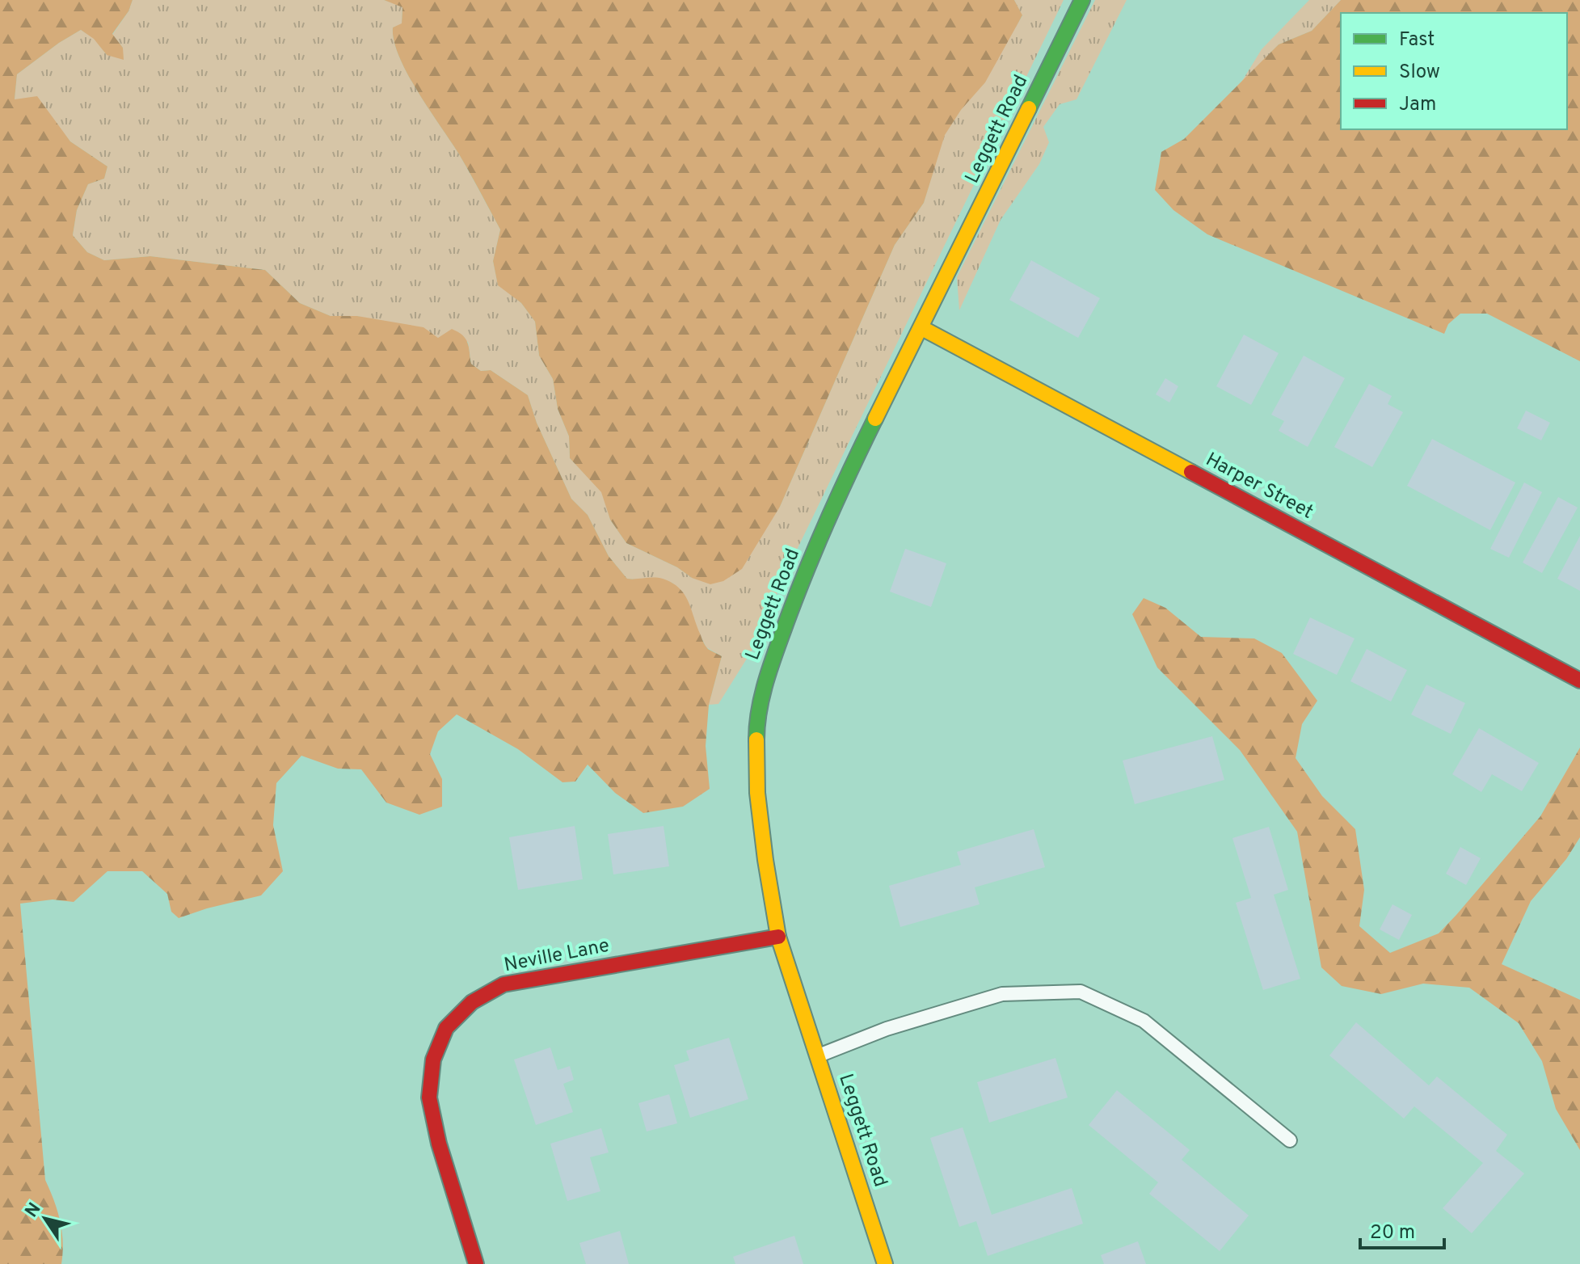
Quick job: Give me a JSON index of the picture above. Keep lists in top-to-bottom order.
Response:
{
  "streets": {
    "street": ["Leggett Road", "Harper Street", "Neville Lane"]
  },
  "crossings": [
    ["Leggett Road", "Harper Street"],
    ["Leggett Road", "Neville Lane"]
  ],
  "legend": ["Fast", "Slow", "Jam"],
  "scale_bar": "20 m",
  "north": "top left"
}
